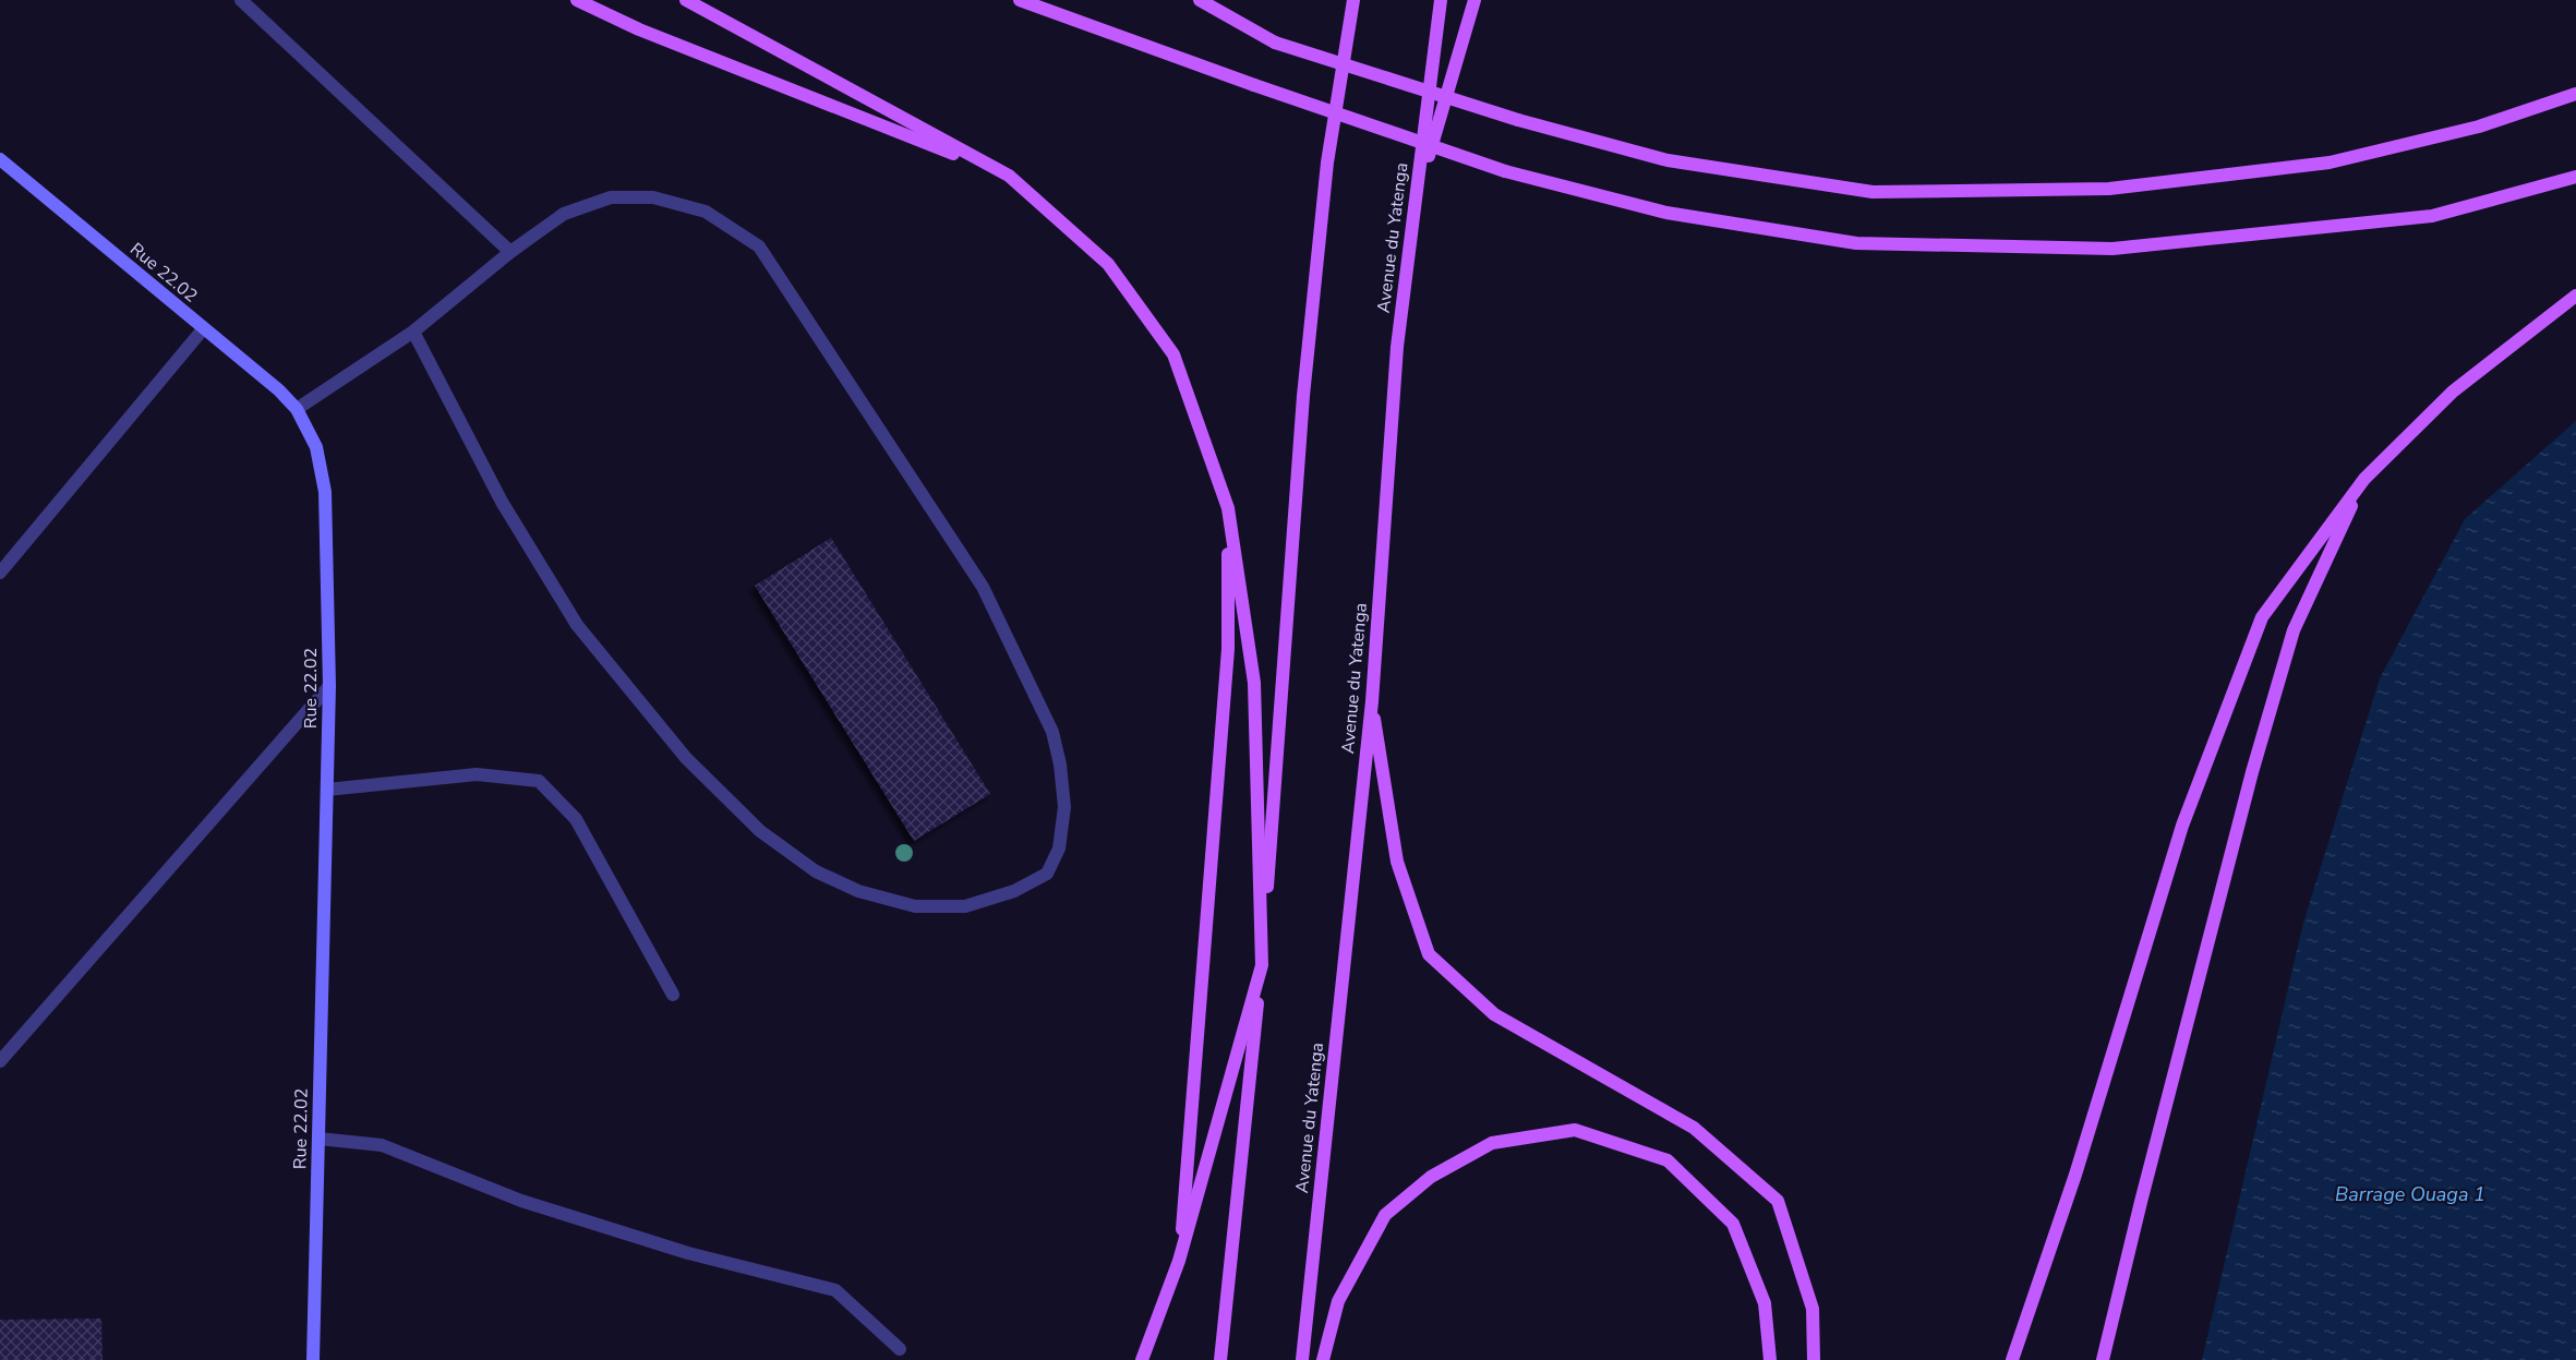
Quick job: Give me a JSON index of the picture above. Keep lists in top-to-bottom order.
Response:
{
  "streets": {
    "main road": ["Avenue du Yatenga"],
    "street": ["Rue 22.02"]
  },
  "water": ["Barrage Ouaga 1"]
}
